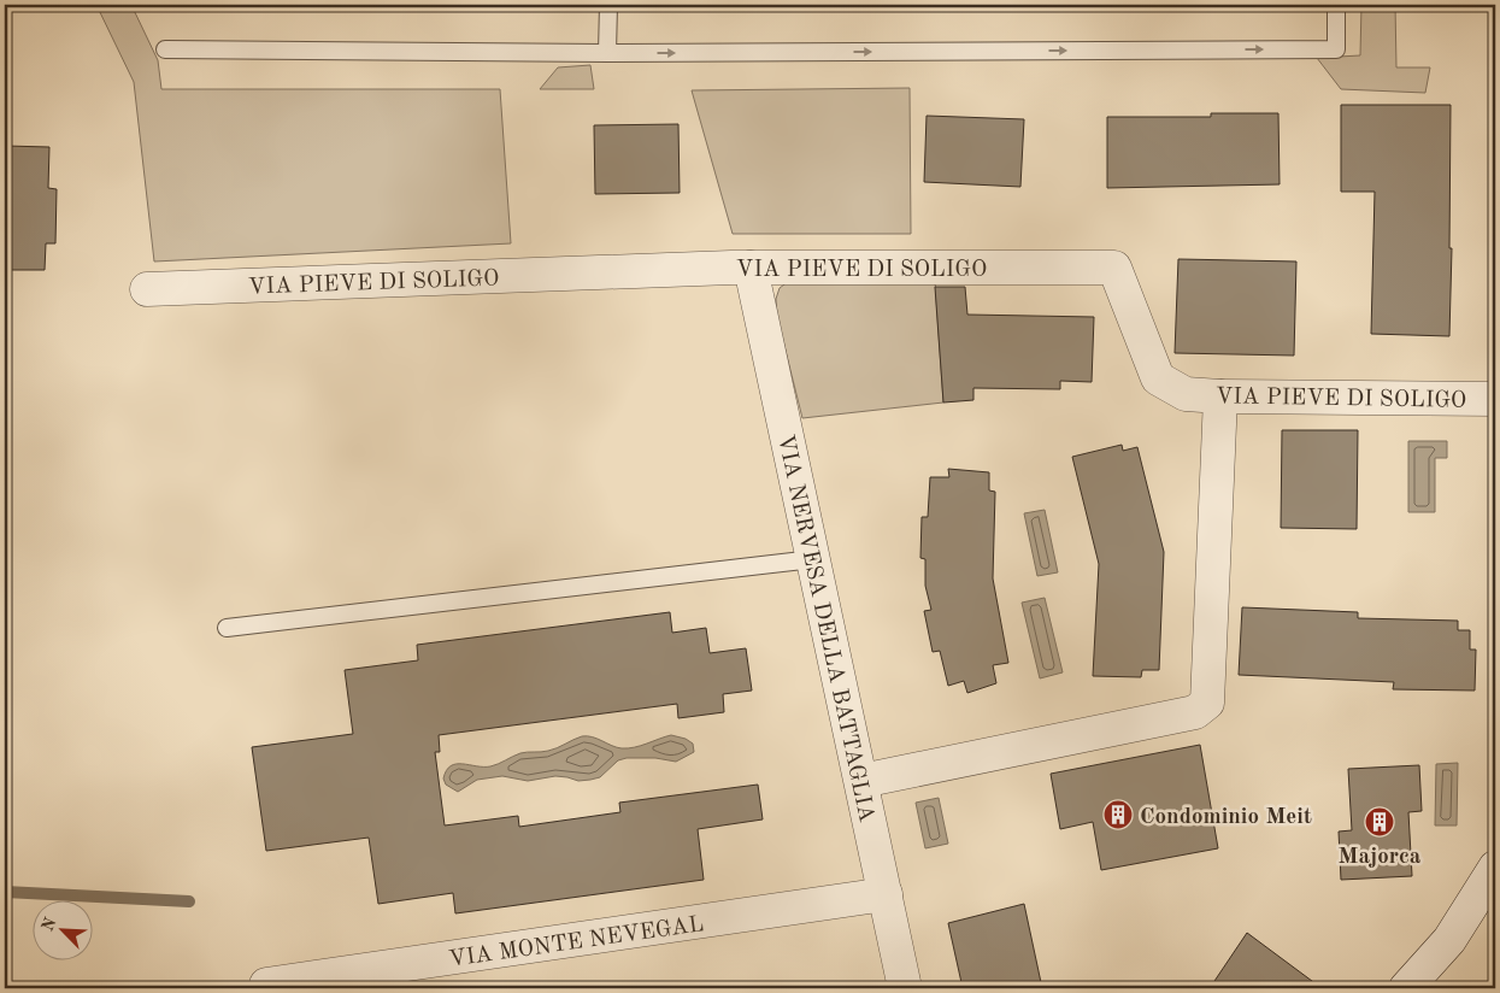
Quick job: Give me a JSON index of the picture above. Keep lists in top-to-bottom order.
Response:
{
  "streets": {
    "street": ["VIA PIEVE DI SOLIGO", "VIA NERVESA DELLA BATTAGLIA", "VIA MONTE NEVEGAL"]
  },
  "crossings": [
    ["VIA PIEVE DI SOLIGO", "VIA NERVESA DELLA BATTAGLIA"],
    ["VIA NERVESA DELLA BATTAGLIA", "VIA MONTE NEVEGAL"]
  ],
  "places": {
    "building": ["Condominio Meit", "Majorca"]
  },
  "north": "top left"
}
